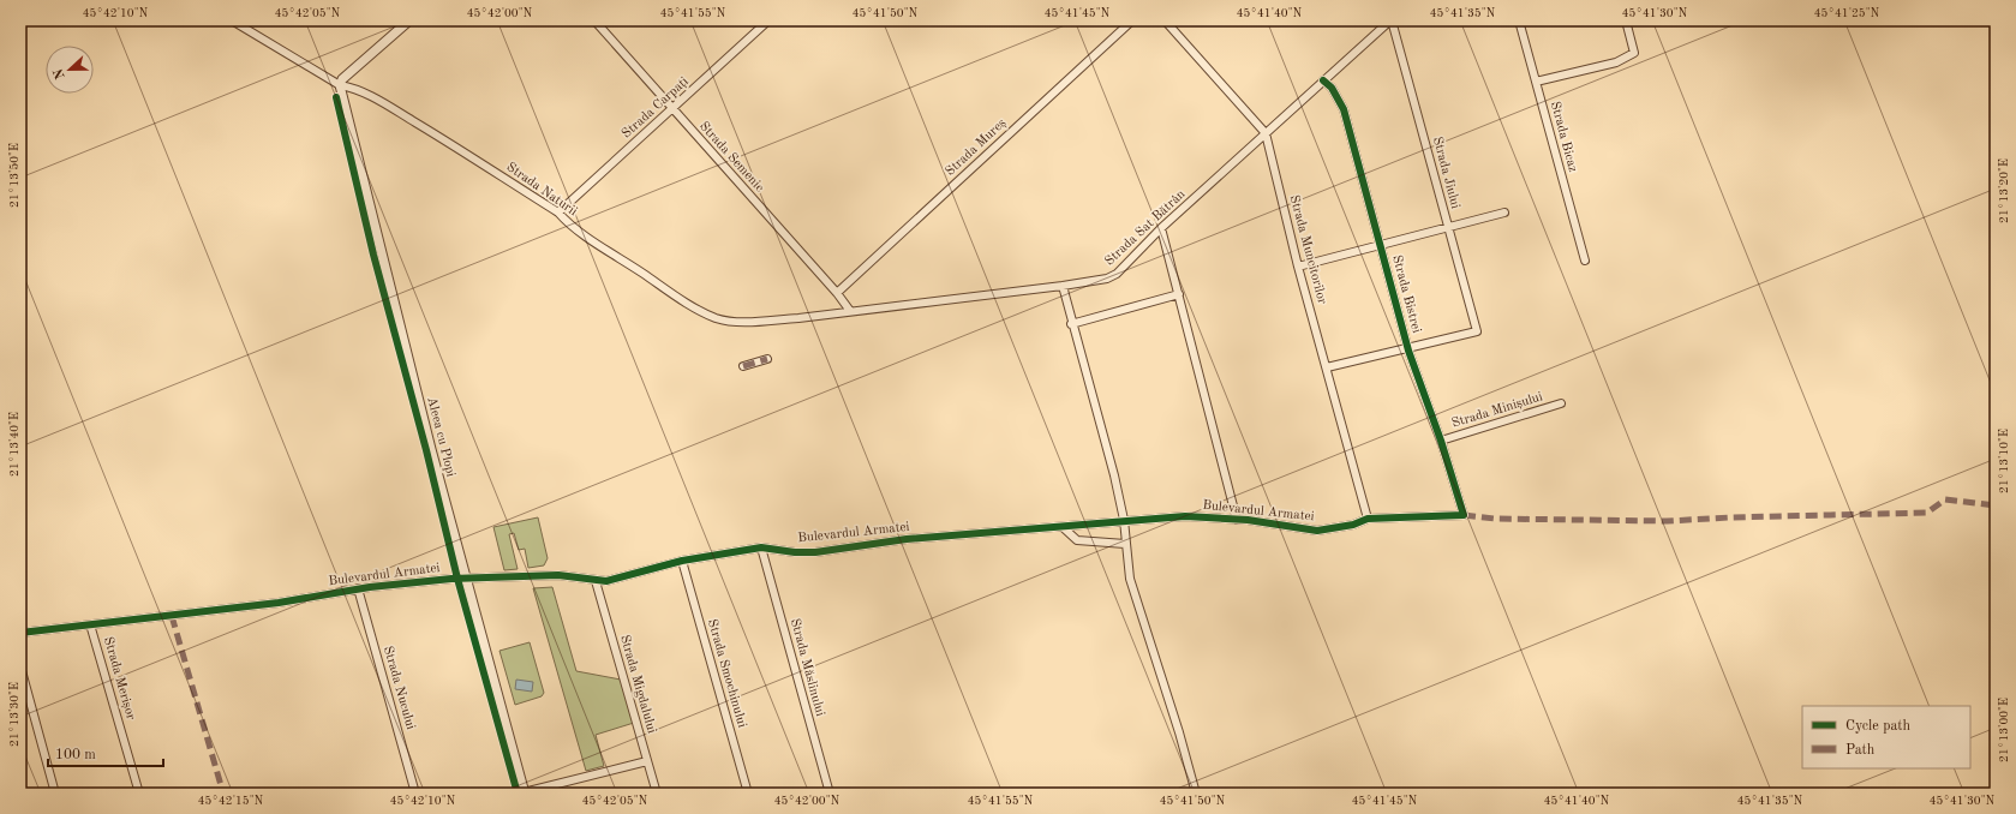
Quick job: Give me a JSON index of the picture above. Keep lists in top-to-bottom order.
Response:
{
  "streets": {
    "street": [
      "Strada Carpați",
      "Strada Bicaz",
      "Strada Mureș",
      "Strada Semenic",
      "Strada Jiului",
      "Strada Naturii",
      "Strada Sat Bătrân",
      "Strada Muncitorilor",
      "Strada Bistrei",
      "Strada Minișului",
      "Aleea cu Plopi",
      "Bulevardul Armatei",
      "Strada Măslinului",
      "Strada Smochinului",
      "Strada Merișor",
      "Strada Migdalului",
      "Strada Nucului"
    ]
  },
  "crossings": [
    ["Strada Carpați", "Strada Semenic"],
    ["Strada Carpați", "Strada Naturii"],
    ["Strada Mureș", "Strada Semenic"],
    ["Strada Semenic", "Strada Naturii"],
    ["Strada Semenic", "Strada Sat Bătrân"],
    ["Strada Jiului", "Strada Sat Bătrân"],
    ["Strada Jiului", "Strada Bistrei"],
    ["Strada Naturii", "Strada Sat Bătrân"],
    ["Strada Naturii", "Aleea cu Plopi"],
    ["Strada Sat Bătrân", "Strada Muncitorilor"],
    ["Strada Sat Bătrân", "Strada Bistrei"],
    ["Strada Muncitorilor", "Bulevardul Armatei"],
    ["Strada Bistrei", "Strada Minișului"],
    ["Strada Bistrei", "Bulevardul Armatei"],
    ["Aleea cu Plopi", "Bulevardul Armatei"],
    ["Bulevardul Armatei", "Strada Măslinului"],
    ["Bulevardul Armatei", "Strada Smochinului"],
    ["Bulevardul Armatei", "Strada Merișor"],
    ["Bulevardul Armatei", "Strada Migdalului"],
    ["Bulevardul Armatei", "Strada Nucului"]
  ],
  "legend": ["Cycle path", "Path"],
  "scale_bar": "100 m",
  "north": "left",
  "coordinates": [
    "45°42'10\"N",
    "45°42'05\"N",
    "45°42'00\"N",
    "45°41'55\"N",
    "45°41'50\"N",
    "45°41'45\"N",
    "45°41'40\"N",
    "45°41'35\"N",
    "45°41'30\"N",
    "45°41'25\"N",
    "21°13'50\"E",
    "21°13'20\"E",
    "21°13'40\"E",
    "21°13'10\"E",
    "21°13'30\"E",
    "21°13'00\"E",
    "45°42'15\"N"
  ]
}
